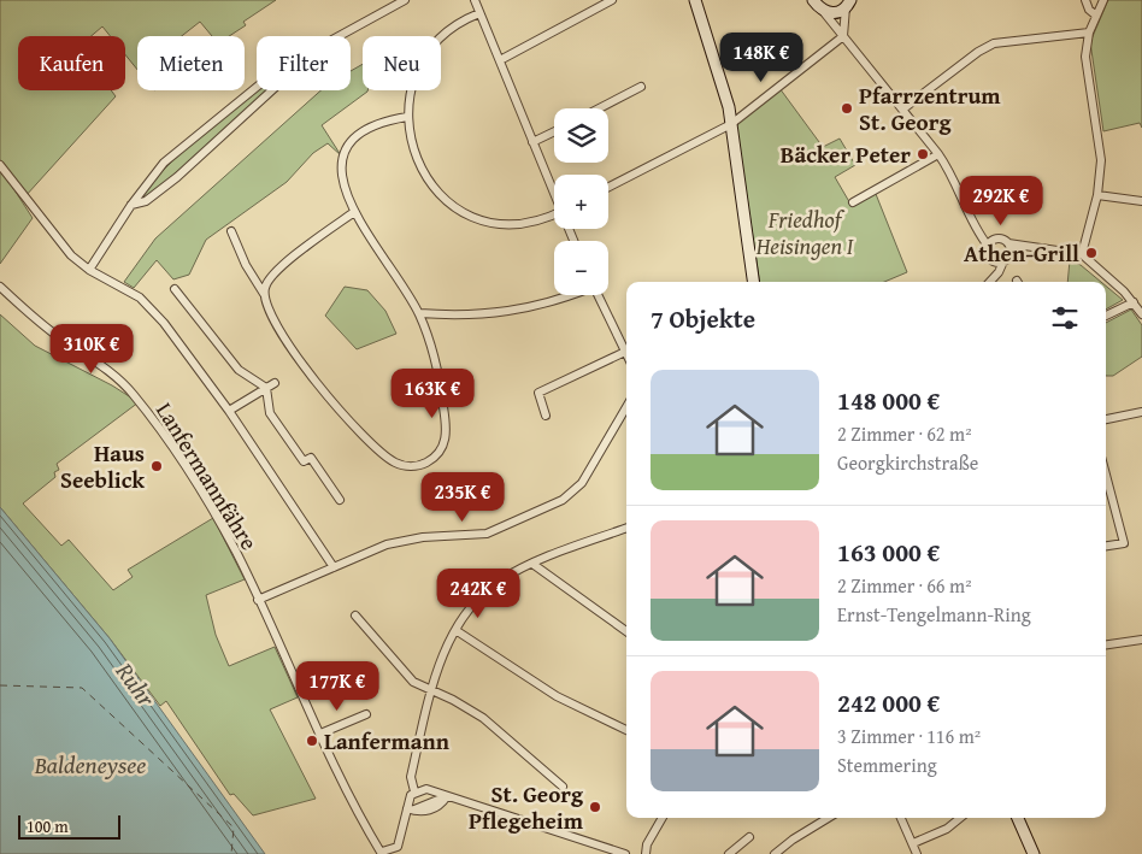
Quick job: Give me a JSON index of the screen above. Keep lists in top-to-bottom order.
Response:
{
  "streets": {
    "street": ["Lanfermannfähre"]
  },
  "water": ["Ruhr", "Baldeneysee"],
  "parks": ["Friedhof Heisingen I"],
  "places": [
    "Pfarrzentrum St. Georg",
    "Bäcker Peter",
    "Athen-Grill",
    "Haus Seeblick",
    "Lanfermann",
    "St. Georg Pflegeheim"
  ],
  "scale_bar": "100 m",
  "page": {
    "price": [
      "148K €",
      "292K €",
      "310K €",
      "163K €",
      "235K €",
      "242K €",
      "177K €"
    ],
    "chip": [
      "Kaufen",
      "Mieten",
      "Filter",
      "Neu"
    ],
    "map_buttons": ["+", "−"],
    "heading": "7 Objekte",
    "list": [
      {
        "name": "148 000 €",
        "note": "2 Zimmer · 62 m² · Georgkirchstraße"
      },
      {
        "name": "163 000 €",
        "note": "2 Zimmer · 66 m² · Ernst-Tengelmann-Ring"
      },
      {
        "name": "242 000 €",
        "note": "3 Zimmer · 116 m² · Stemmering"
      }
    ],
    "scale": "100 m"
  }
}
